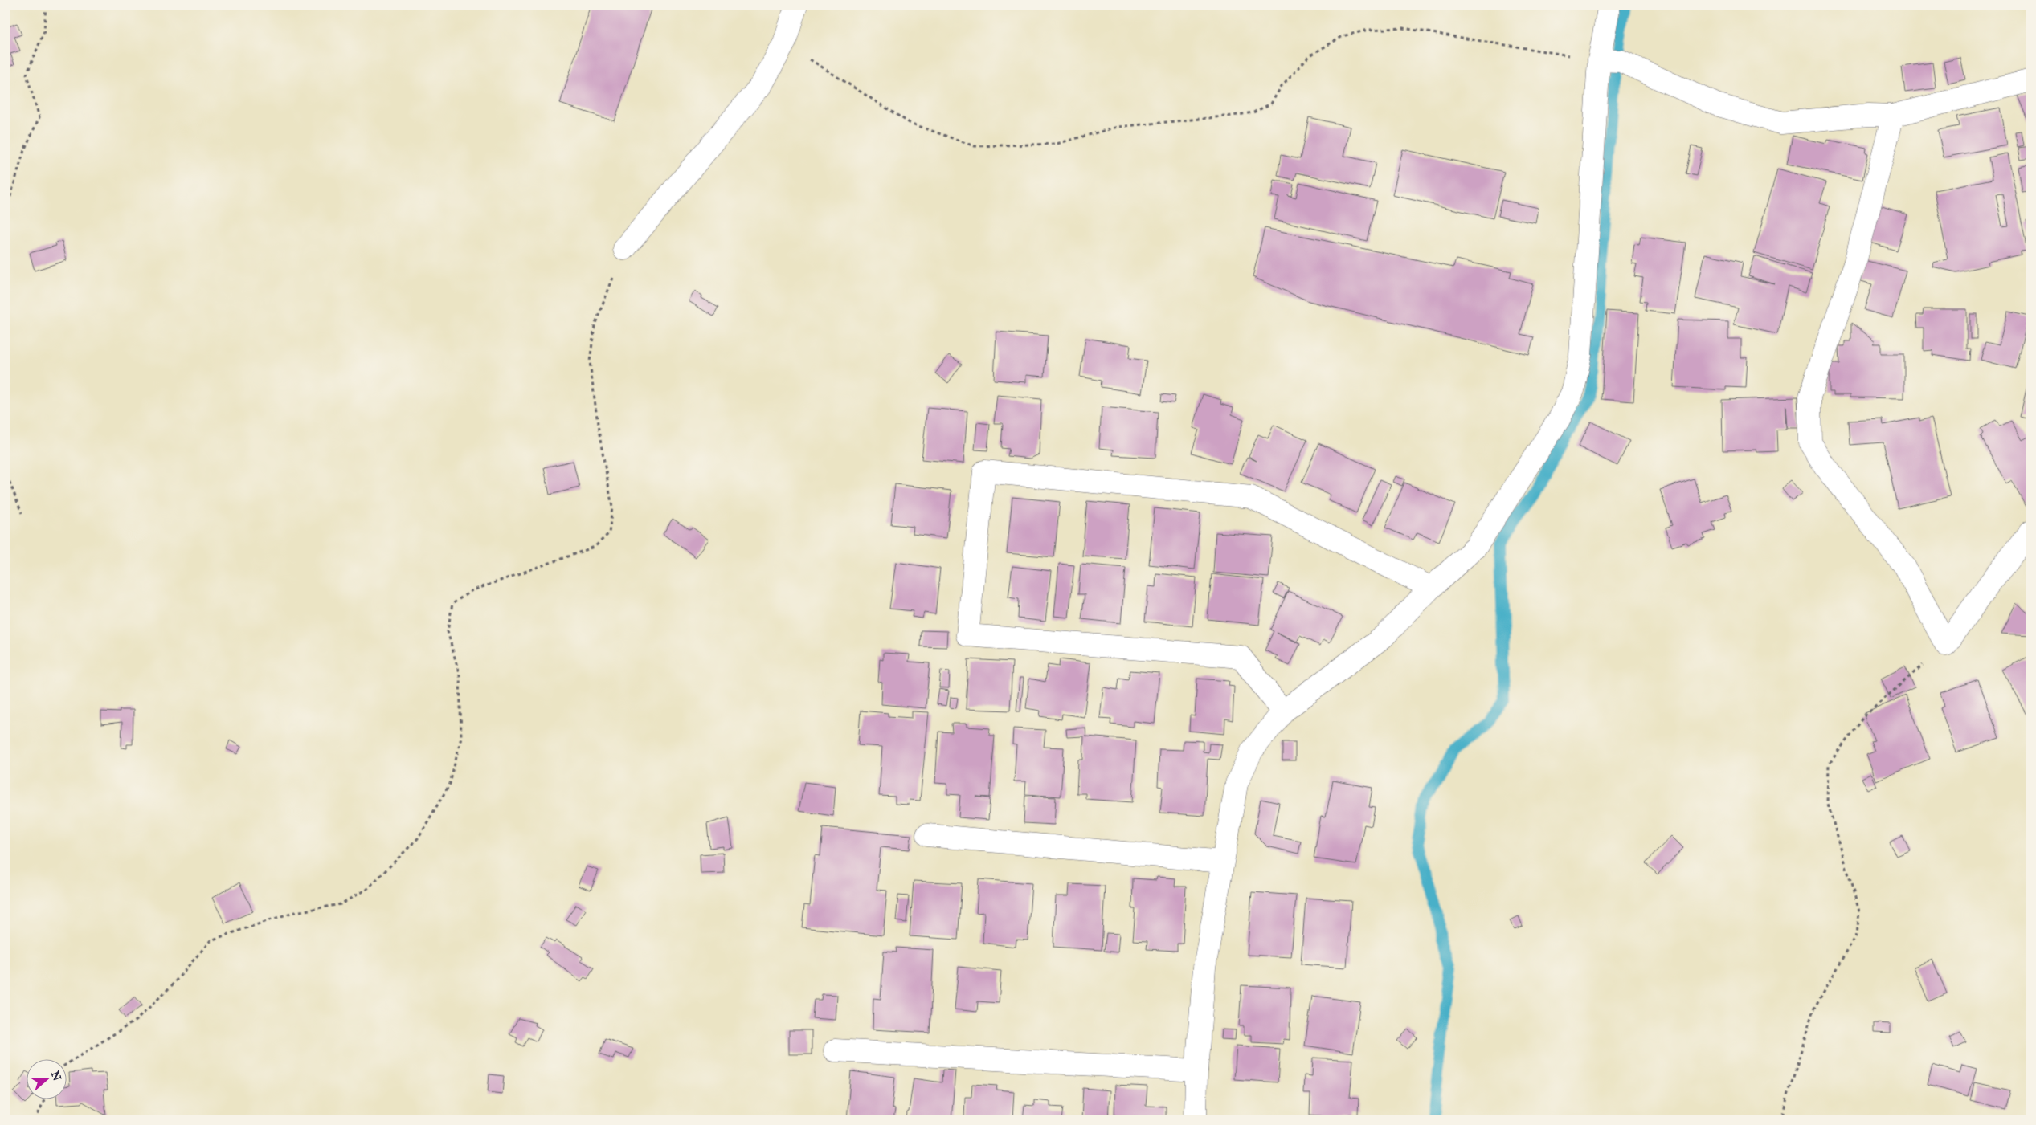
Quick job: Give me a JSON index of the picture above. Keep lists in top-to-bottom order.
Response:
{
  "north": "right"
}
